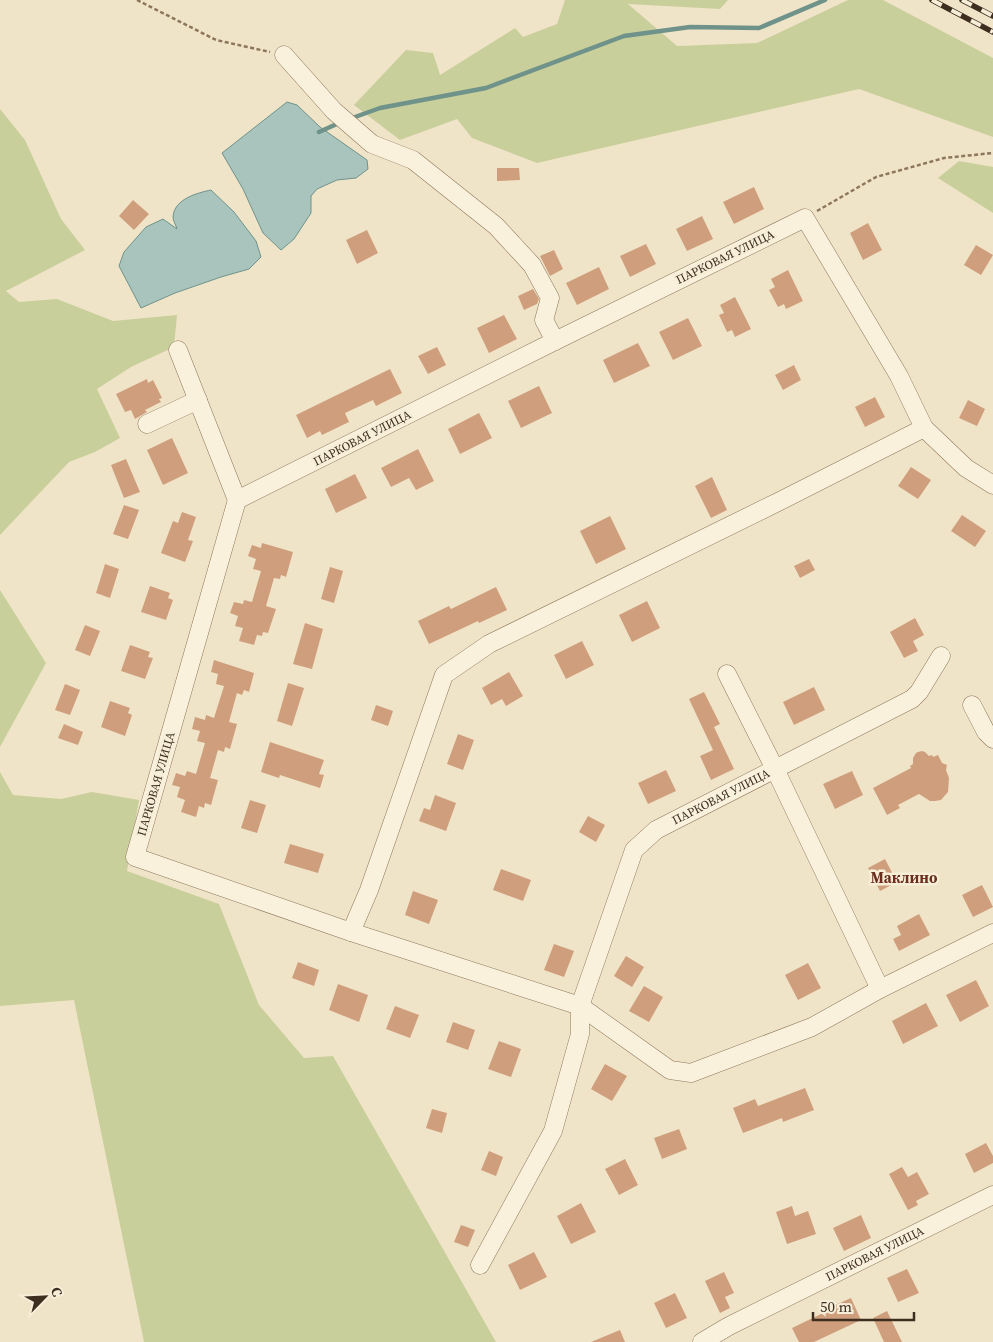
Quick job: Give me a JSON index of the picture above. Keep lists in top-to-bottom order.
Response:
{
  "streets": {
    "street": ["ПАРКОВАЯ УЛИЦА"]
  },
  "districts": ["Маклино"],
  "scale_bar": "50 m",
  "north": "top right"
}
